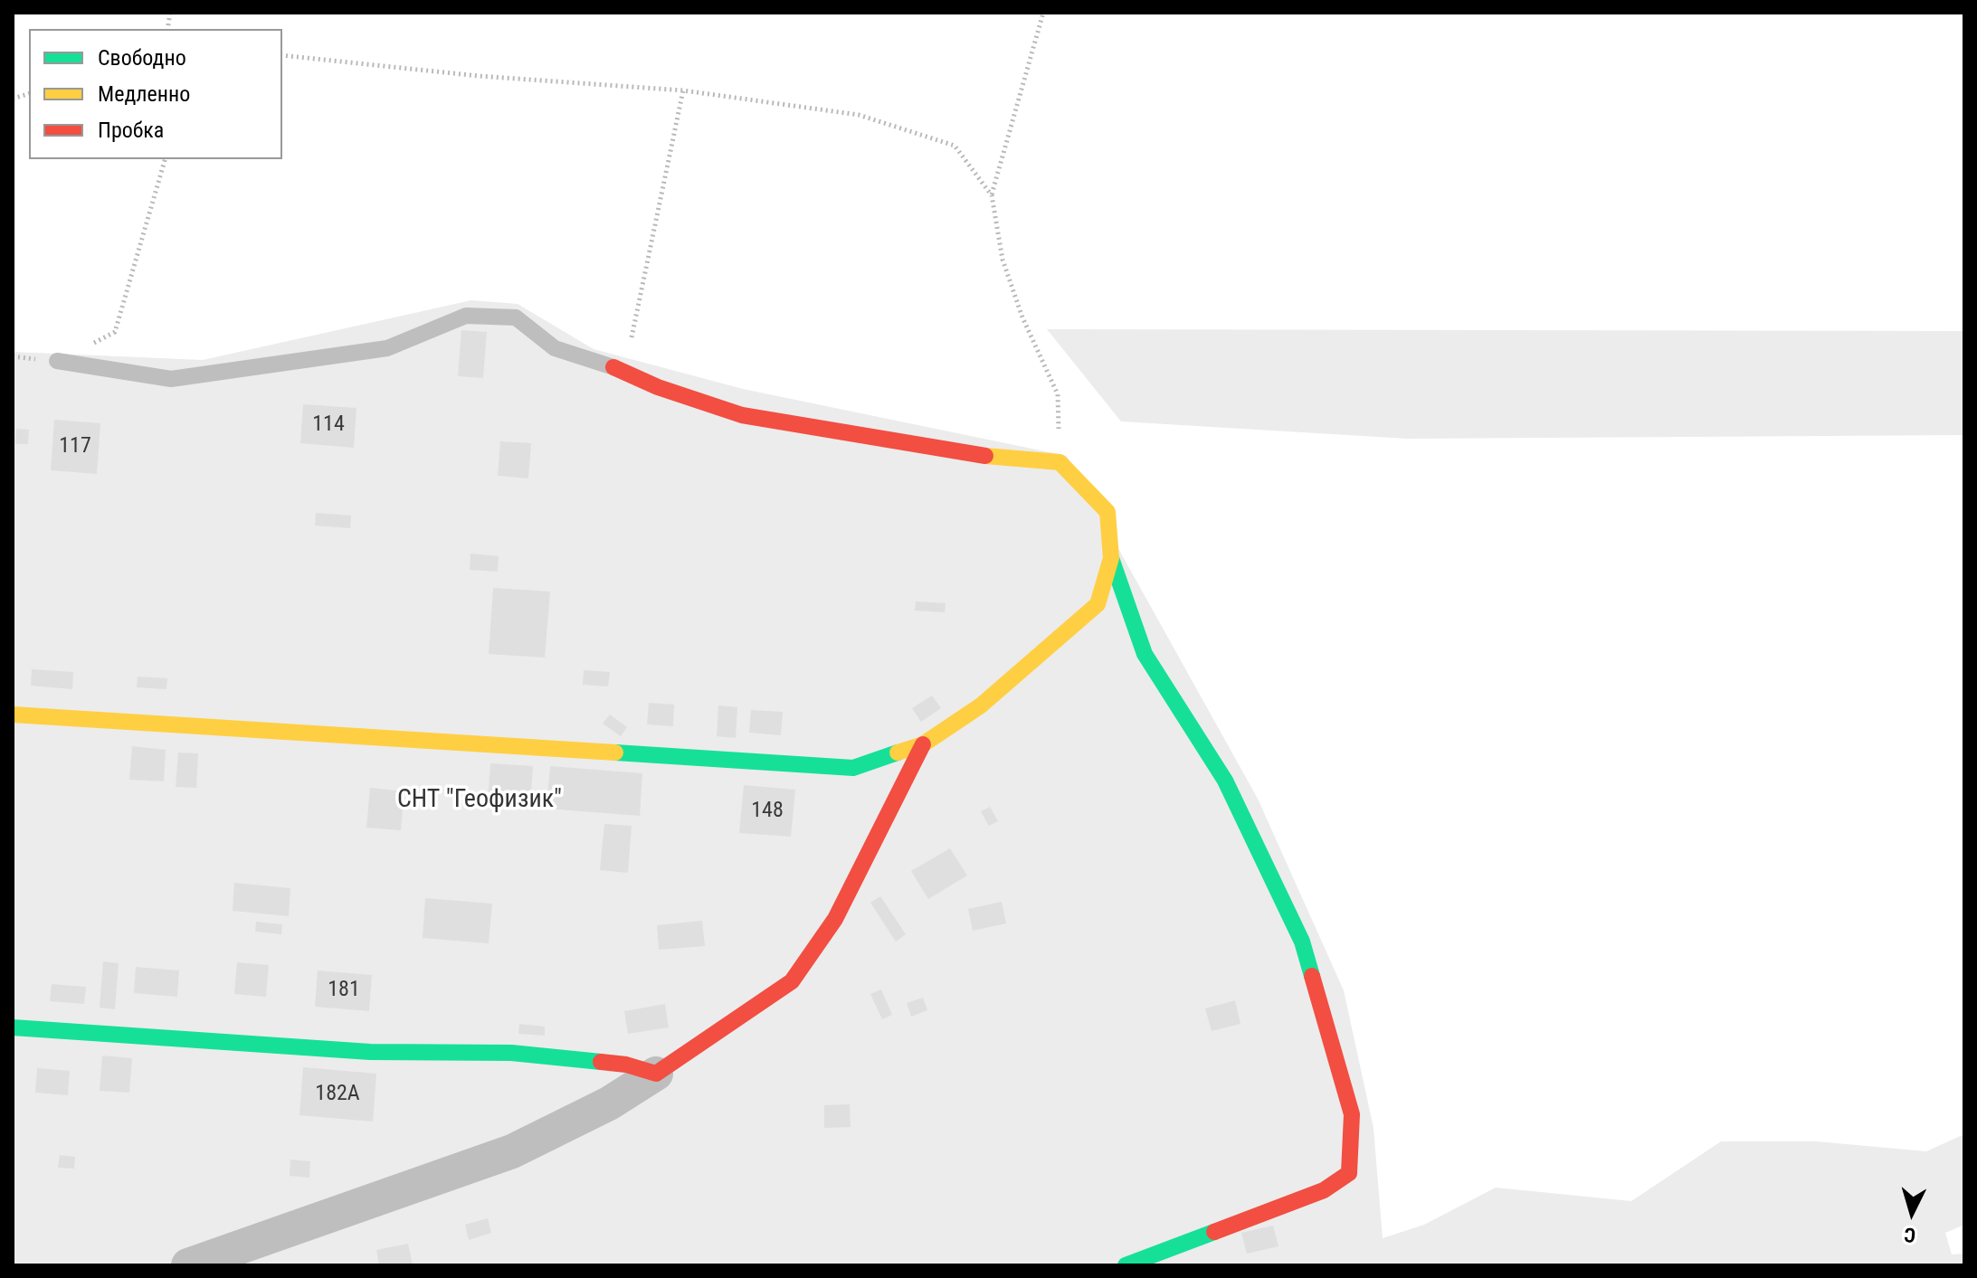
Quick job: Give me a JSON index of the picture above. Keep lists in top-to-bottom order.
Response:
{
  "parks": ["СНТ \"Геофизик\""],
  "house_numbers": [
    "114",
    "117",
    "148",
    "181",
    "182А"
  ],
  "legend": ["Свободно", "Медленно", "Пробка"],
  "north": "bottom"
}
